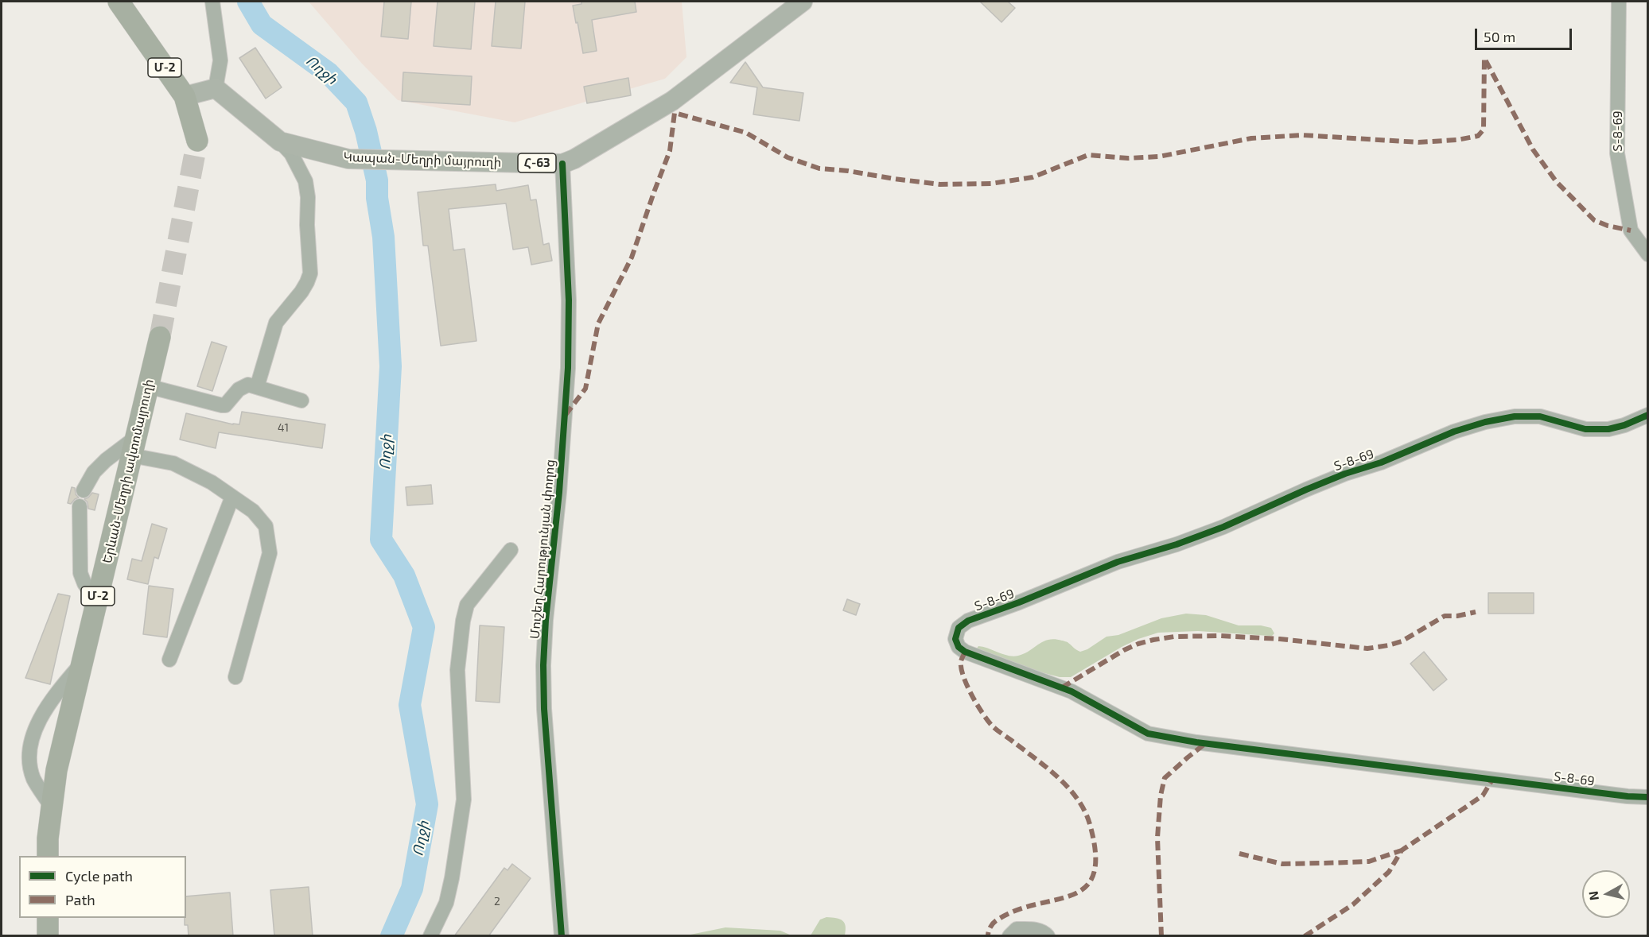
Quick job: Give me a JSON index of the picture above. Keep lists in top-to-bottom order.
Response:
{
  "streets": {
    "highway": ["Մ-2", "Երևան-Մեղրի ավտոմայրուղի"],
    "main road": ["Կապան-Մեղրի մայրուղի", "Հ-63"],
    "street": ["Տ-8-69", "Մուշեղ Հարությունյան փողոց"]
  },
  "crossings": [
    ["Կապան-Մեղրի մայրուղի", "Մուշեղ Հարությունյան փողոց"]
  ],
  "water": ["Ողջի"],
  "house_numbers": ["41", "2"],
  "legend": ["Cycle path", "Path"],
  "scale_bar": "50 m",
  "north": "left"
}
